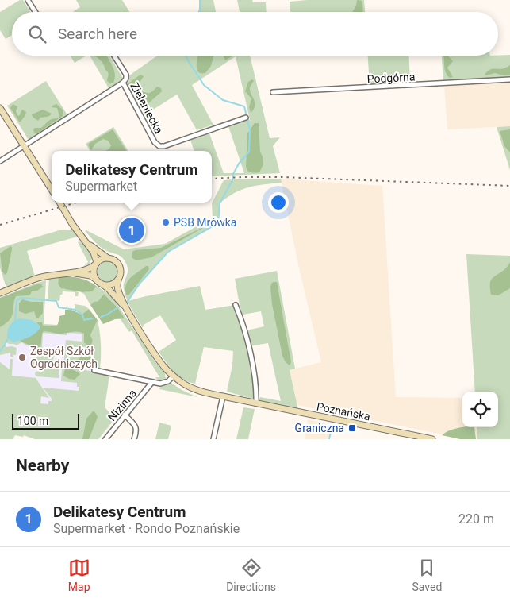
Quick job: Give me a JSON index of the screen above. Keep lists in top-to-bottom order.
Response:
{
  "streets": {
    "main road": ["Poznańska"],
    "street": ["Podgórna", "Zieleniecka", "Nizinna"]
  },
  "places": {
    "other": ["PSB Mrówka", "Zespół Szkół Ogrodniczych"],
    "transit": ["Graniczna"]
  },
  "scale_bar": "100 m",
  "page": {
    "search": "Search here",
    "popup": ["Delikatesy Centrum", "Supermarket"],
    "pins": "1",
    "scale": "100 m",
    "heading": "Nearby",
    "list": [
      {
        "mark": "1",
        "name": "Delikatesy Centrum",
        "note": "Supermarket · Rondo Poznańskie",
        "value": "220 m"
      }
    ],
    "nav": ["Map", "Directions", "Saved"]
  }
}
